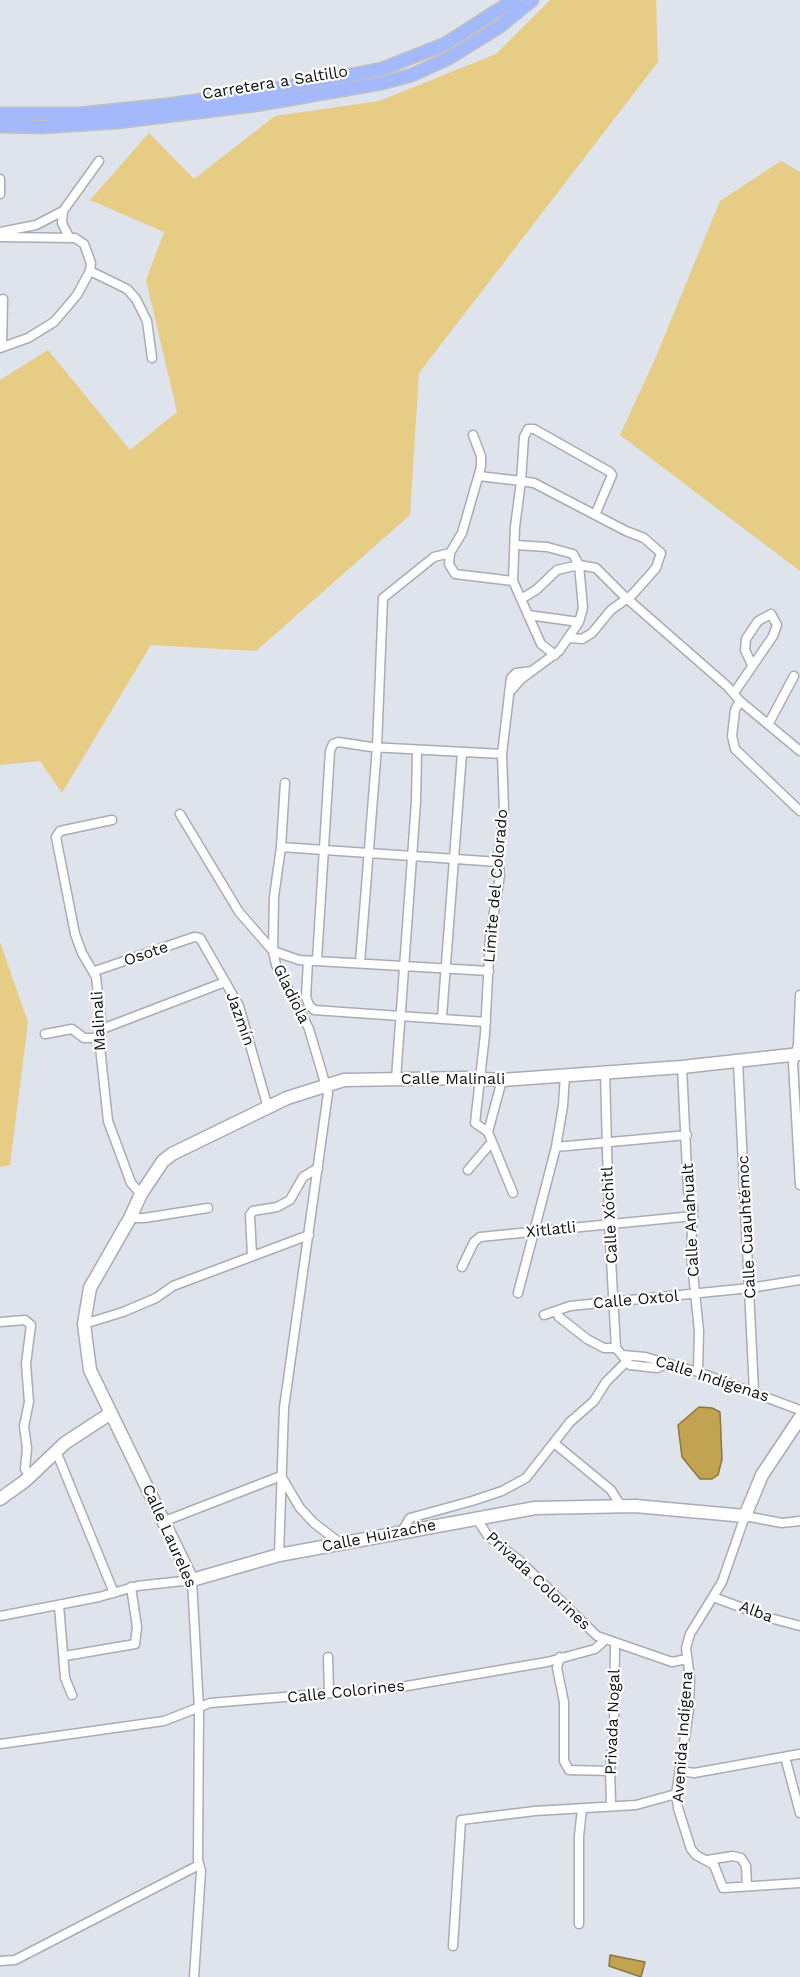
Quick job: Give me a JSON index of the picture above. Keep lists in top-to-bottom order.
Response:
{
  "streets": {
    "main road": ["Carretera a Saltillo"],
    "street": [
      "Límite del Colorado",
      "Osote",
      "Gladiola",
      "Jazmín",
      "Malinali",
      "Calle Malinali",
      "Calle Xóchitl",
      "Calle Anahualt",
      "Calle Cuauhtémoc",
      "Xitlatli",
      "Calle Oxtol",
      "Calle Indígenas",
      "Calle Laureles",
      "Calle Huizache",
      "Privada Colorines",
      "Alba",
      "Calle Colorines",
      "Privada Nogal",
      "Avenida Indígena"
    ]
  },
  "crossings": [
    ["Límite del Colorado", "Calle Malinali"],
    ["Osote", "Jazmín"],
    ["Osote", "Malinali"],
    ["Gladiola", "Calle Malinali"],
    ["Jazmín", "Calle Malinali"],
    ["Malinali", "Calle Malinali"],
    ["Malinali", "Calle Laureles"],
    ["Calle Malinali", "Calle Xóchitl"],
    ["Calle Malinali", "Calle Anahualt"],
    ["Calle Malinali", "Calle Cuauhtémoc"],
    ["Calle Malinali", "Calle Laureles"],
    ["Calle Xóchitl", "Xitlatli"],
    ["Calle Xóchitl", "Calle Oxtol"],
    ["Calle Anahualt", "Xitlatli"],
    ["Calle Anahualt", "Calle Oxtol"],
    ["Calle Anahualt", "Calle Indígenas"],
    ["Calle Cuauhtémoc", "Calle Oxtol"],
    ["Calle Cuauhtémoc", "Calle Indígenas"],
    ["Calle Laureles", "Calle Huizache"],
    ["Calle Laureles", "Calle Colorines"],
    ["Calle Huizache", "Privada Colorines"],
    ["Calle Huizache", "Avenida Indígena"],
    ["Privada Colorines", "Calle Colorines"],
    ["Alba", "Avenida Indígena"]
  ]
}
